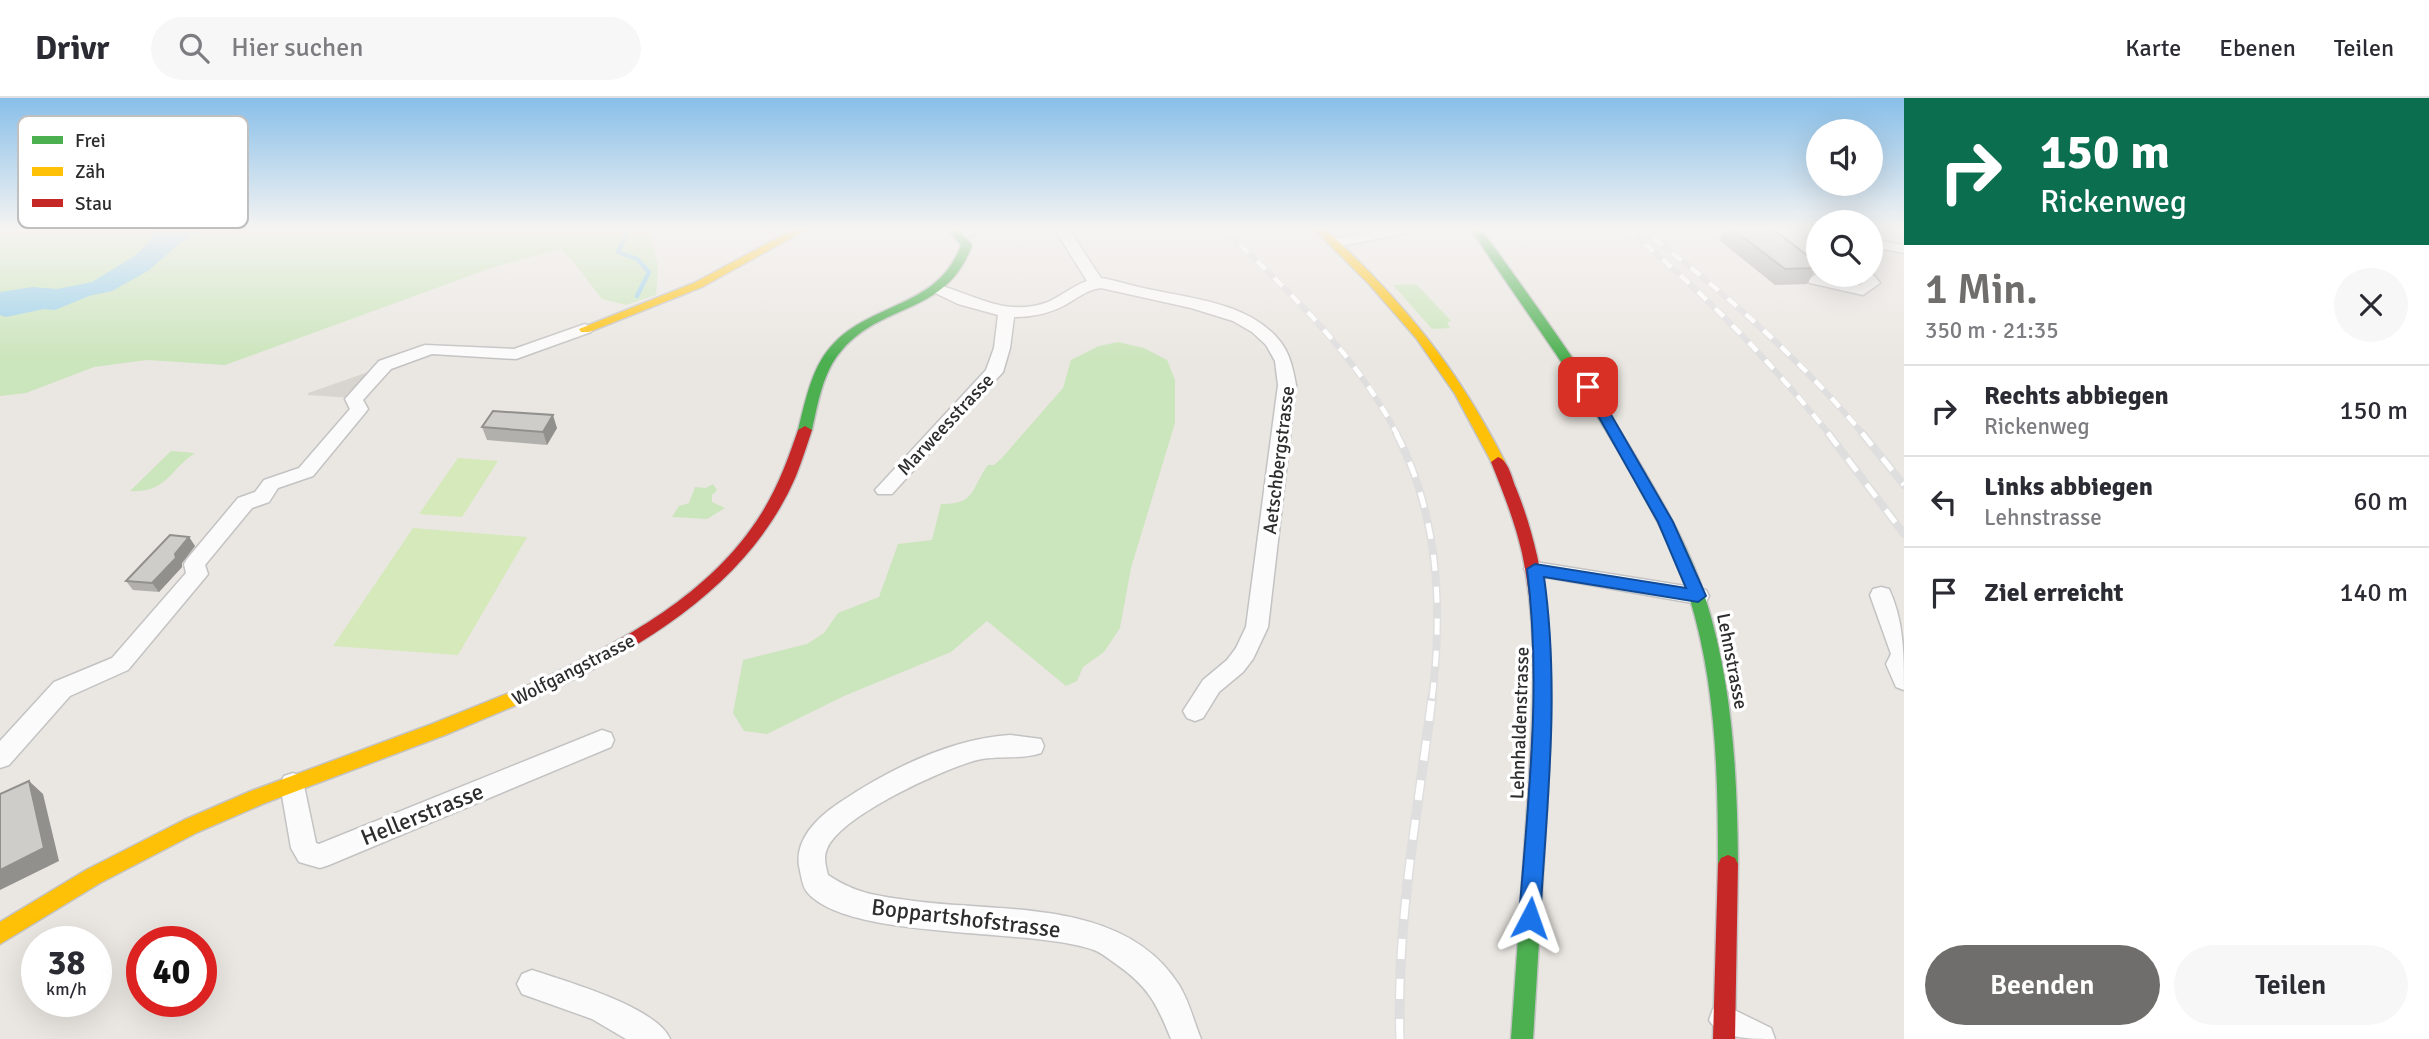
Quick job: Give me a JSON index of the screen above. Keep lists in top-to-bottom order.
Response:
{
  "streets": {
    "street": [
      "Marweesstrasse",
      "Aetschbergstrasse",
      "Lehnstrasse",
      "Wolfgangstrasse",
      "Lehnhaldenstrasse",
      "Hellerstrasse",
      "Boppartshofstrasse"
    ]
  },
  "crossings": [
    ["Wolfgangstrasse", "Hellerstrasse"]
  ],
  "legend": ["Frei", "Zäh", "Stau"],
  "page": {
    "header": "Drivr",
    "search": "Hier suchen",
    "nav": ["Karte", "Ebenen", "Teilen"],
    "turn": ["150 m", "Rickenweg"],
    "heading": ["1 Min.", "350 m · 21:35"],
    "list": [
      {
        "name": "Rechts abbiegen",
        "note": "Rickenweg",
        "value": "150 m"
      },
      {
        "name": "Links abbiegen",
        "note": "Lehnstrasse",
        "value": "60 m"
      },
      {
        "name": "Ziel erreicht",
        "value": "140 m"
      }
    ],
    "speed": "38 km/h",
    "limit": "40",
    "buttons": ["Beenden", "Teilen"]
  }
}
